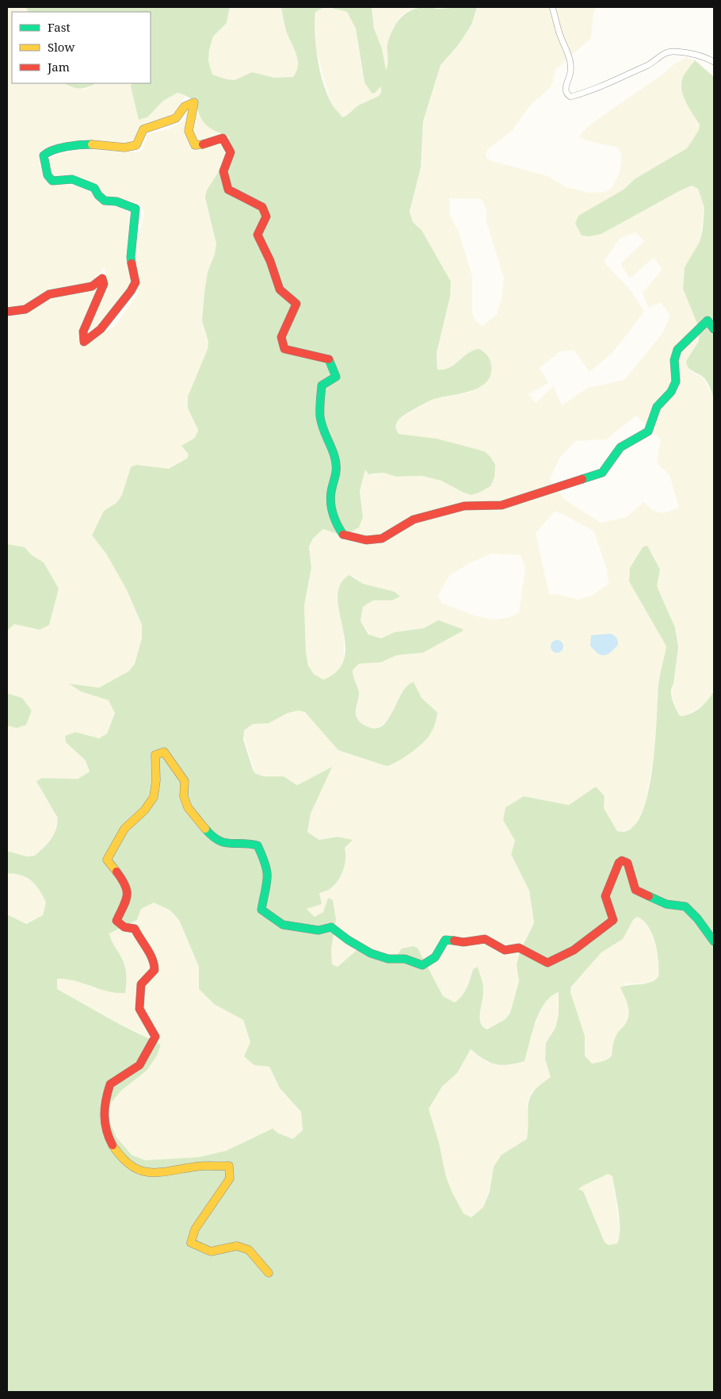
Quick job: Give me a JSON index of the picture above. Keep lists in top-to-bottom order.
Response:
{
  "legend": ["Fast", "Slow", "Jam"]
}
